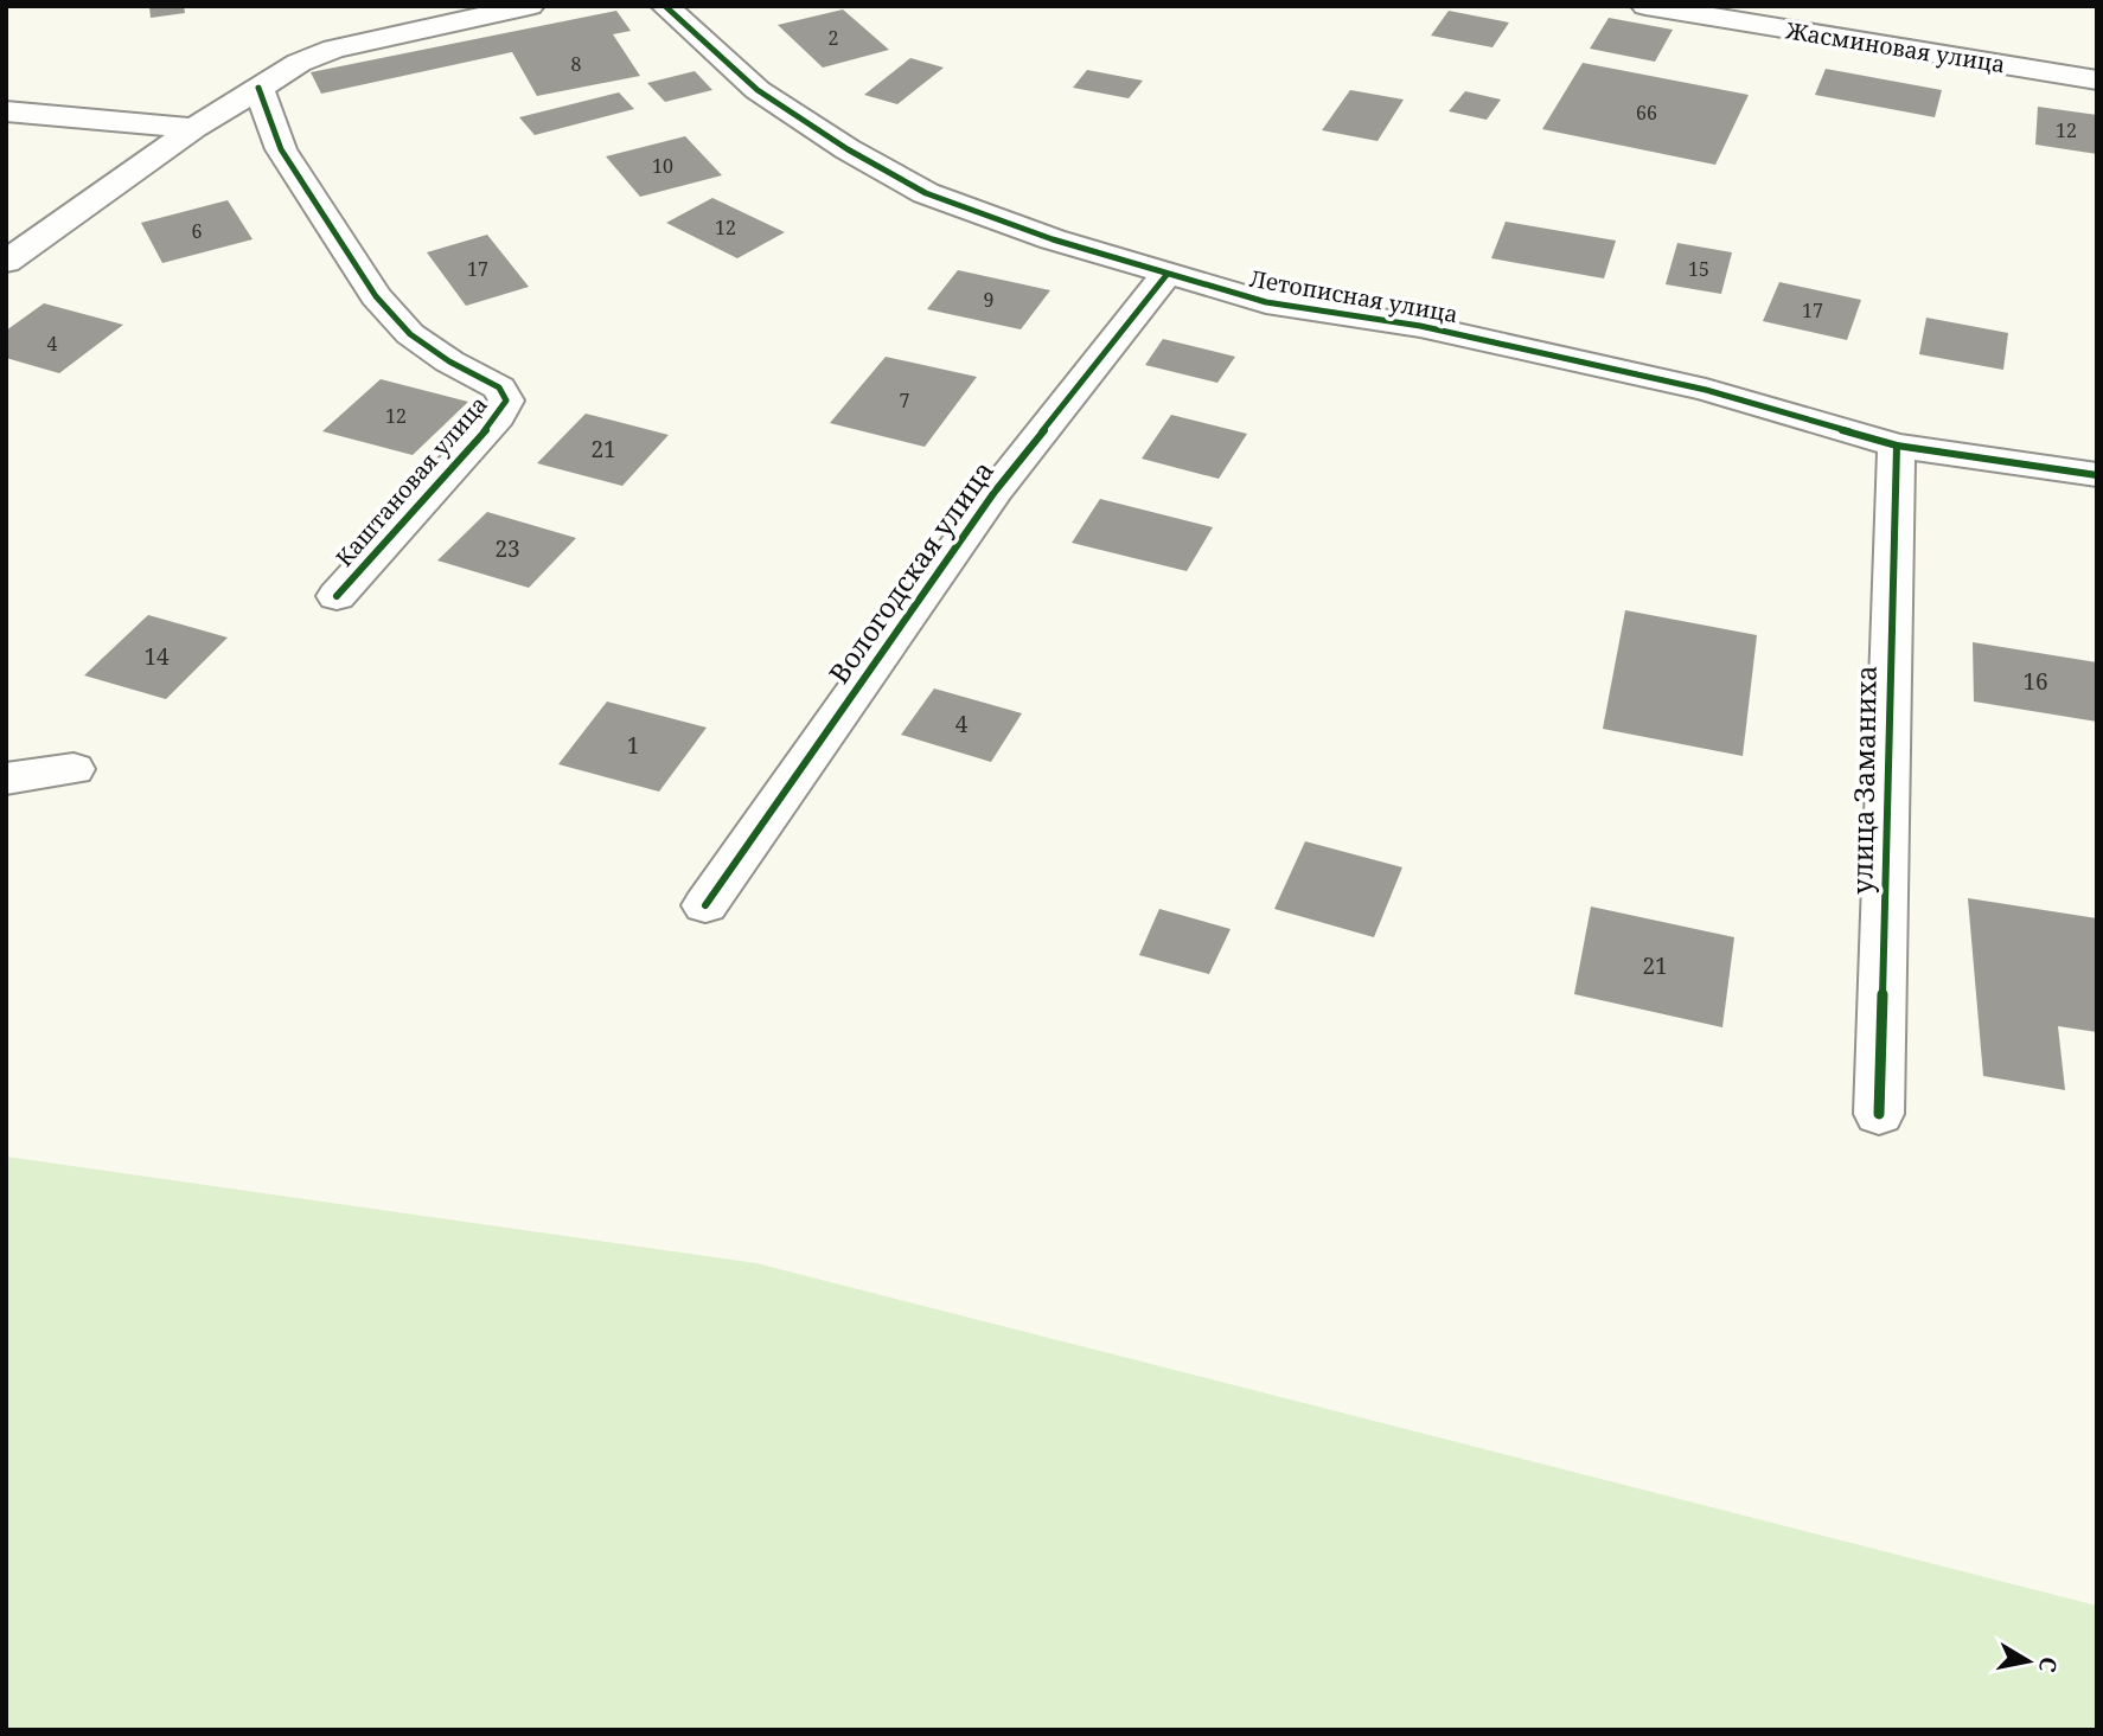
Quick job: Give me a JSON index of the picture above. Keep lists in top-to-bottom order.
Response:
{
  "streets": {
    "street": [
      "Жасминовая улица",
      "Летописная улица",
      "Каштановая улица",
      "Вологодская улица",
      "улица Заманиха"
    ]
  },
  "crossings": [
    ["Летописная улица", "Вологодская улица"],
    ["Летописная улица", "улица Заманиха"]
  ],
  "house_numbers": [
    "2",
    "8",
    "66",
    "12",
    "10",
    "12",
    "6",
    "17",
    "15",
    "9",
    "17",
    "4",
    "7",
    "12",
    "21",
    "23",
    "14",
    "16",
    "4",
    "1",
    "21"
  ],
  "north": "right"
}
